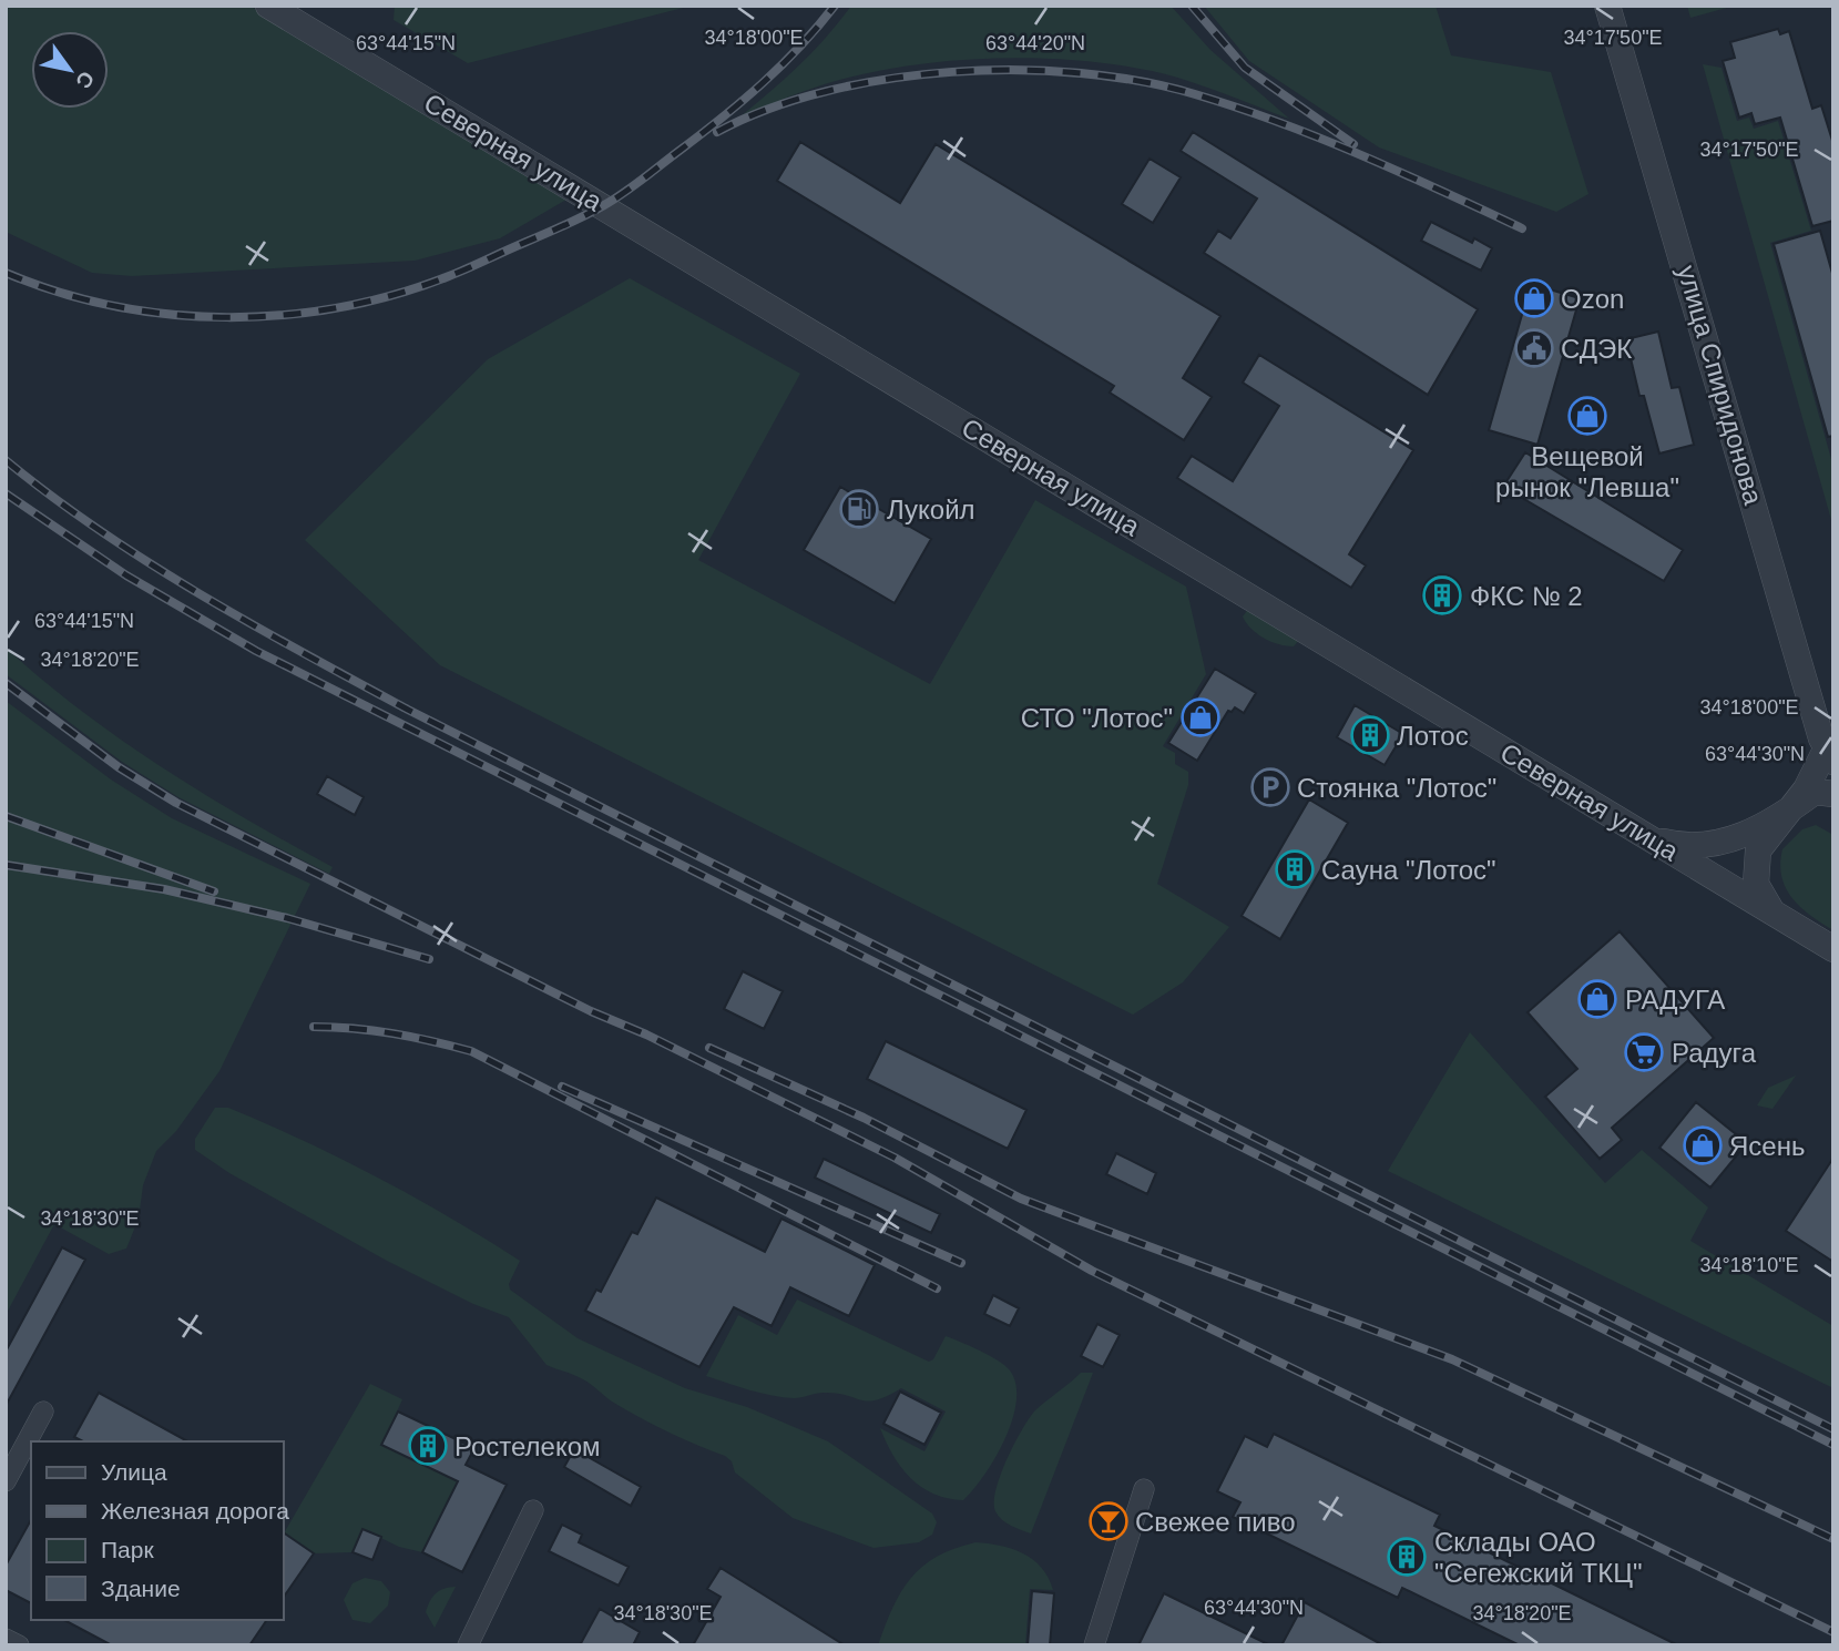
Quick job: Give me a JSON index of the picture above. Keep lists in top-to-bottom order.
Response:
{
  "streets": {
    "street": ["Северная улица", "улица Спиридонова"]
  },
  "places": {
    "shop": [
      "Ozon",
      "Вещевой рынок \"Левша\"",
      "СТО \"Лотос\"",
      "РАДУГА",
      "Ясень"
    ],
    "public building": ["СДЭК"],
    "fuel station": ["Лукойл"],
    "building": [
      "ФКС № 2",
      "Лотос",
      "Сауна \"Лотос\"",
      "Ростелеком",
      "Склады ОАО \"Сегежский ТКЦ\""
    ],
    "parking": ["Стоянка \"Лотос\""],
    "supermarket": ["Радуга"],
    "bar": ["Свежее пиво"]
  },
  "legend": [
    "Улица",
    "Железная дорога",
    "Парк",
    "Здание"
  ],
  "north": "bottom right",
  "coordinates": [
    "34°18'00\"E",
    "34°17'50\"E",
    "63°44'20\"N",
    "63°44'15\"N",
    "34°18'20\"E",
    "63°44'30\"N",
    "34°18'30\"E",
    "34°18'10\"E"
  ]
}
